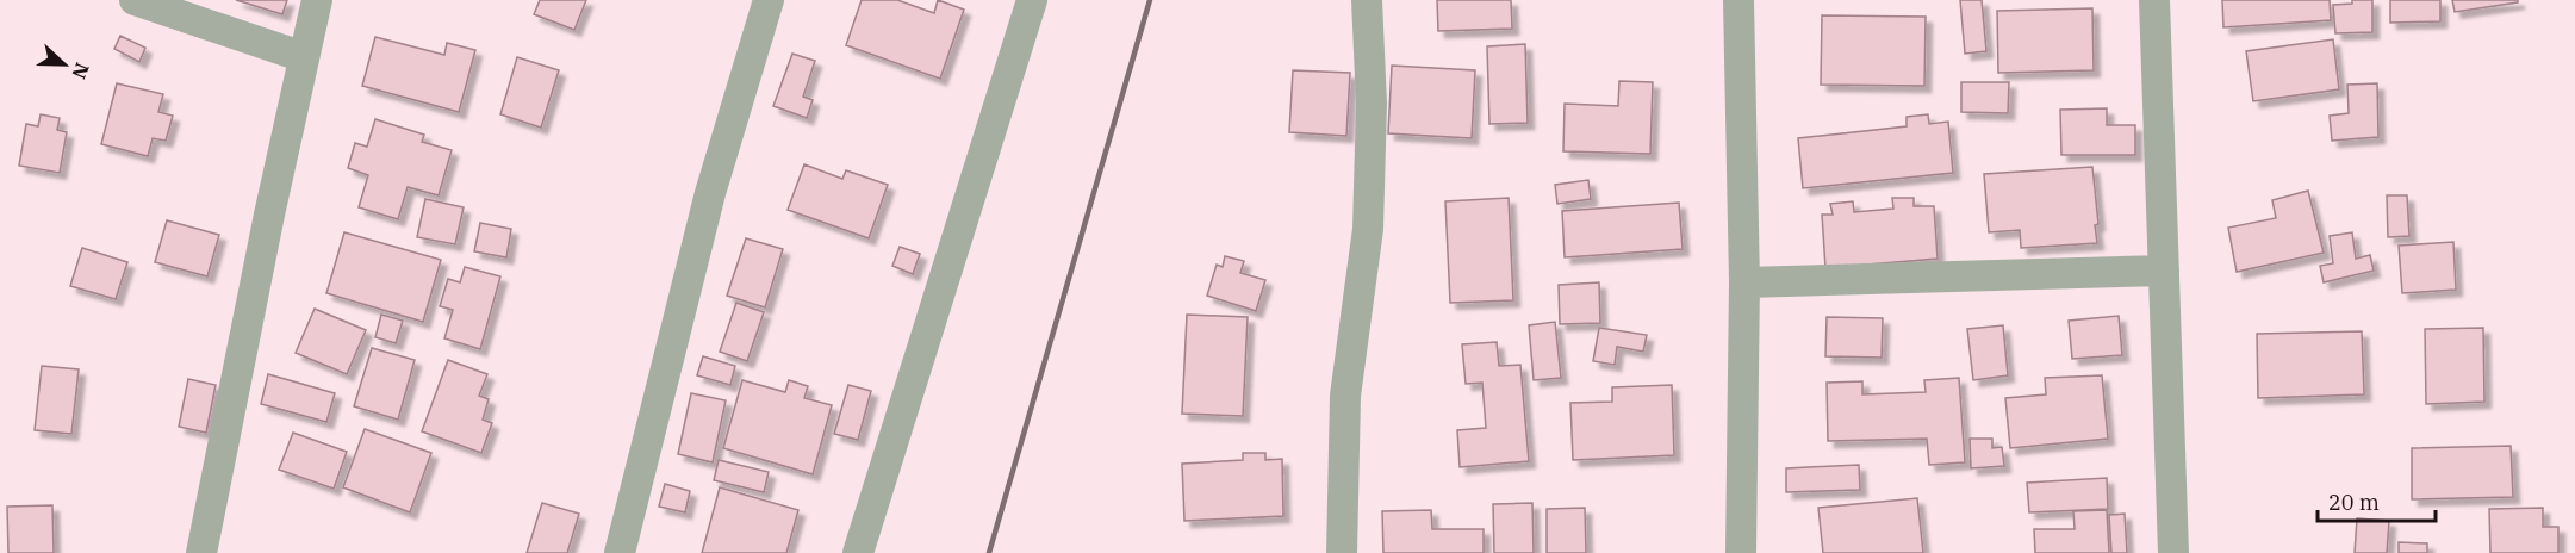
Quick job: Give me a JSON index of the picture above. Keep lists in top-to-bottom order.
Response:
{
  "scale_bar": "20 m",
  "north": "right"
}
